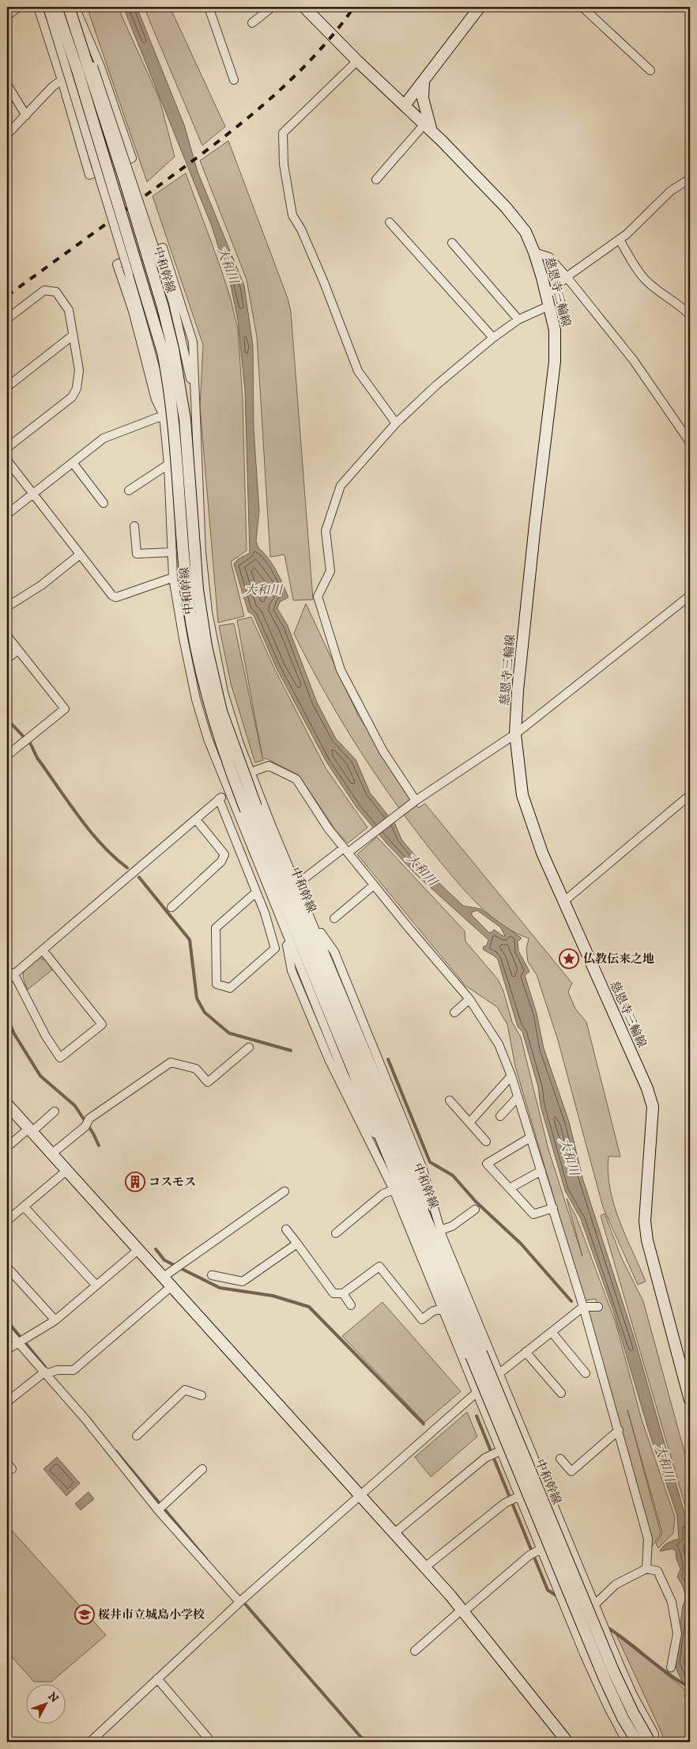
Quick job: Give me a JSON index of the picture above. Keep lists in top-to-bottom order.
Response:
{
  "streets": {
    "main road": ["中和幹線", "慈恩寺三輪線"]
  },
  "water": ["大和川"],
  "places": {
    "place": ["仏教伝来之地"],
    "building": ["コスモス"],
    "school or university": ["桜井市立城島小学校"]
  },
  "north": "top right"
}
